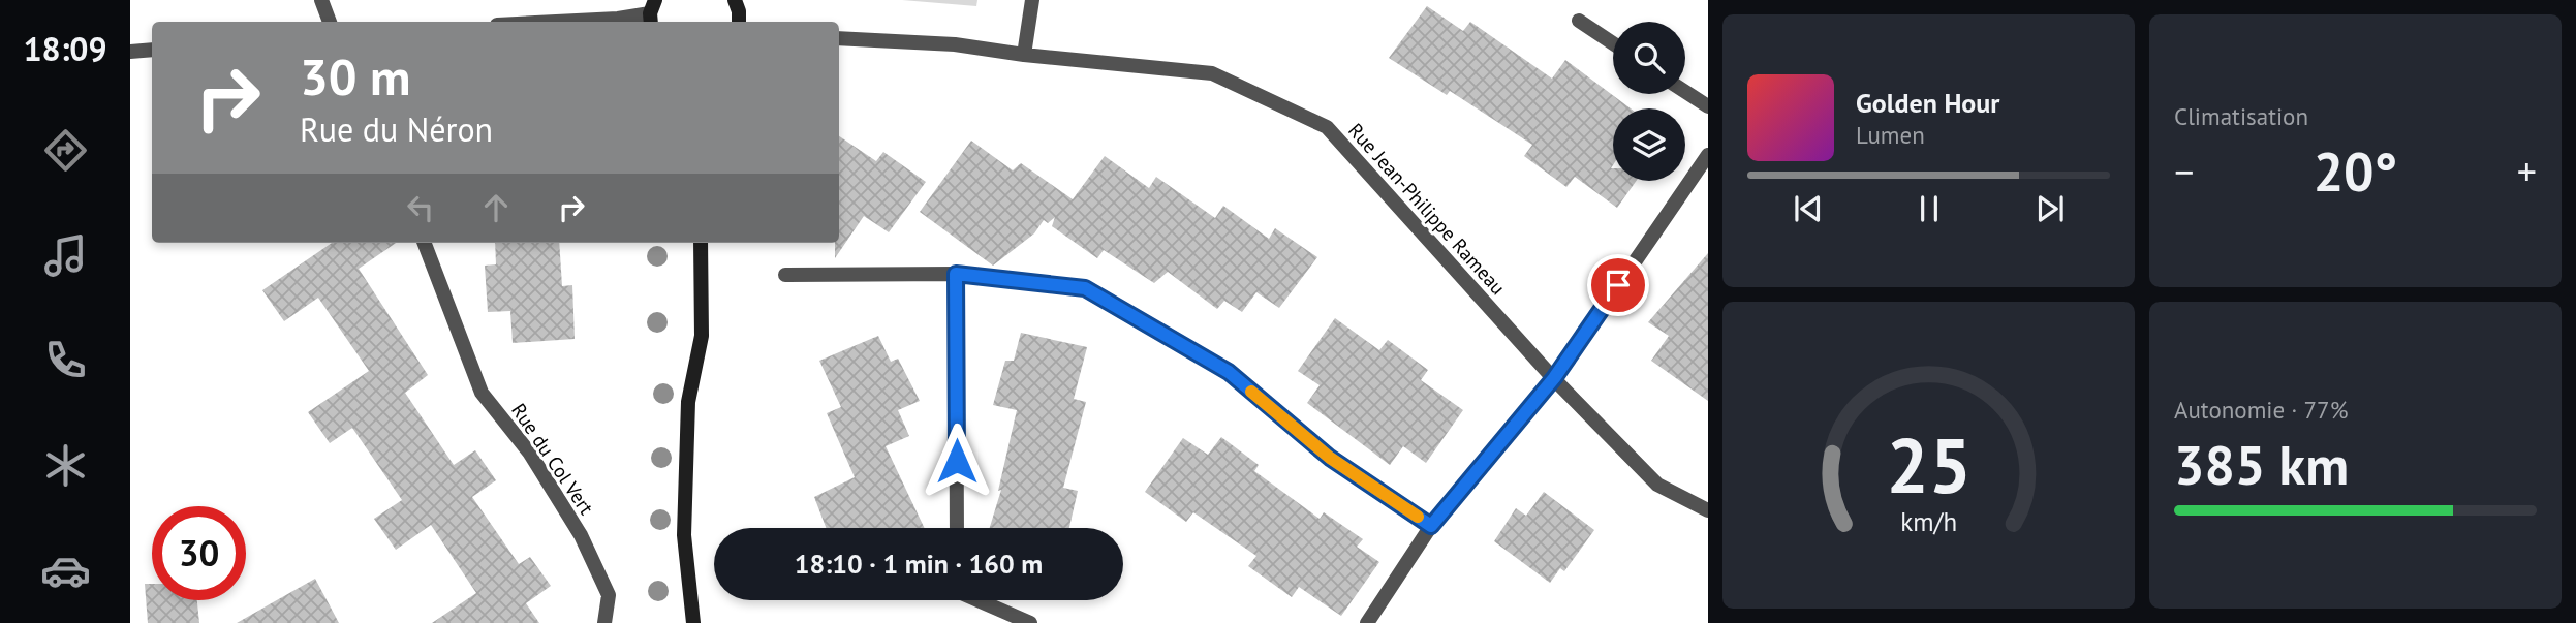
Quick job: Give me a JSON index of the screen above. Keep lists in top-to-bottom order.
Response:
{
  "streets": {
    "street": ["Rue Jean-Philippe Rameau", "Rue du Col Vert"]
  },
  "page": {
    "tabs": "18:09",
    "tile": [
      "Climatisation",
      ["Autonomie · 77%", "385 km"]
    ],
    "turn": ["30 m", "Rue du Néron"],
    "song": ["Golden Hour", "Lumen"],
    "heat": ["−", "20°", "+"],
    "limit": "30",
    "trip": "18:10 · 1 min · 160 m",
    "gauge": ["25", "km/h"]
  }
}
